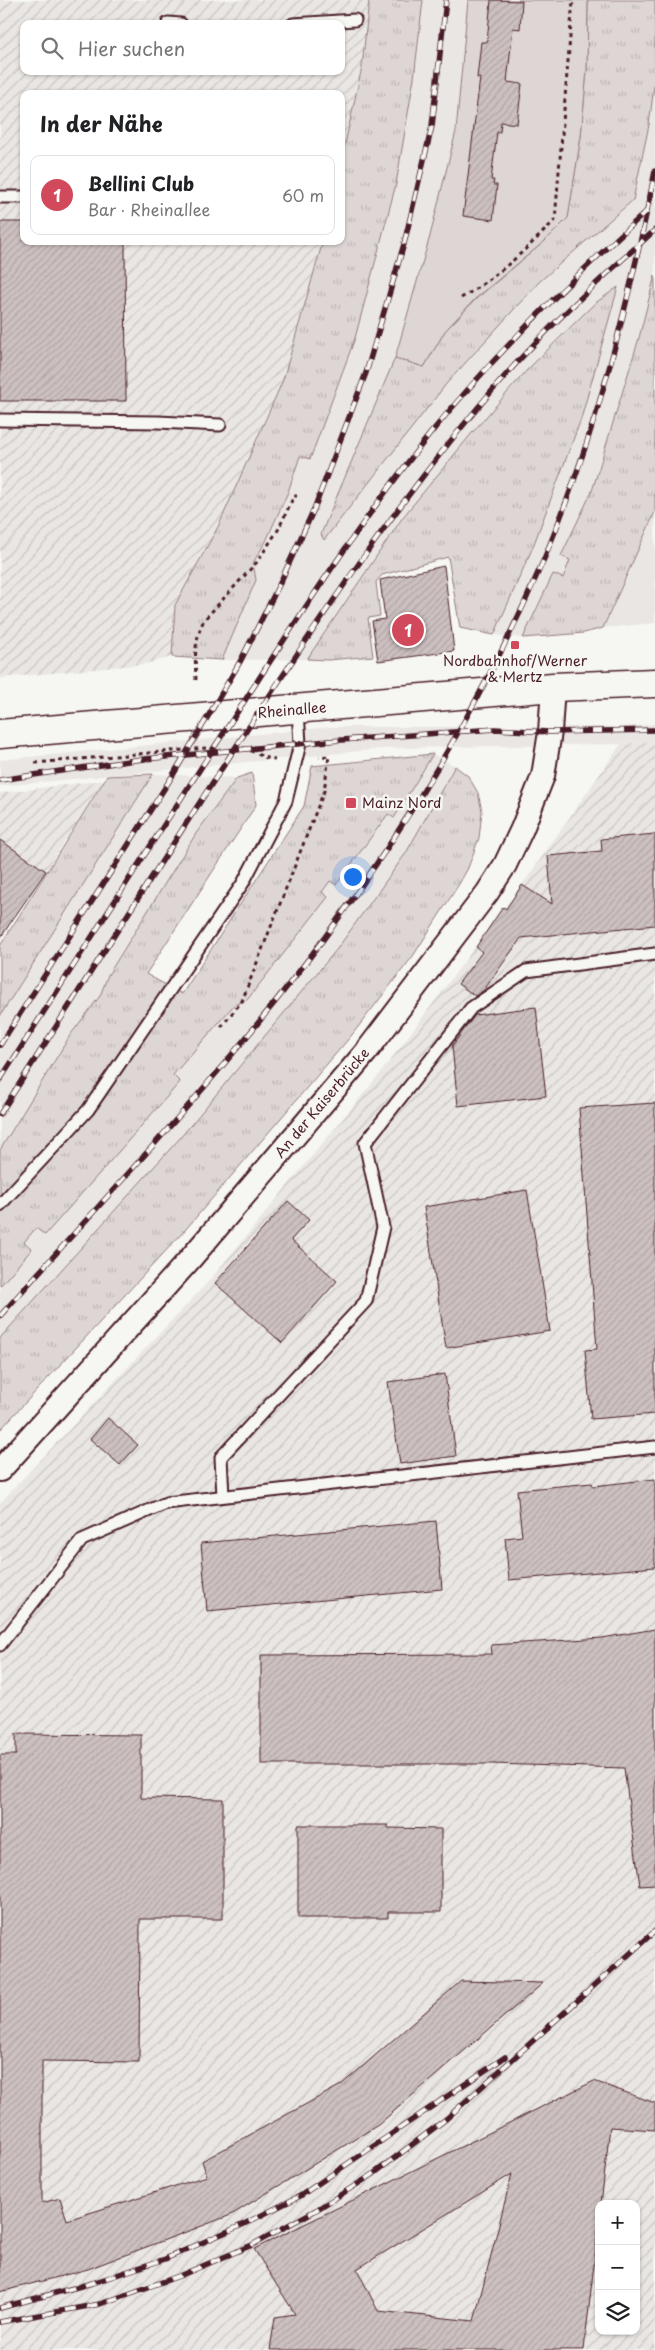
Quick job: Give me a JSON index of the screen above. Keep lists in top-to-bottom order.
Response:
{
  "streets": {
    "main road": ["Rheinallee"],
    "street": ["An der Kaiserbrücke"]
  },
  "crossings": [
    ["Rheinallee", "An der Kaiserbrücke"]
  ],
  "places": {
    "transit": ["Nordbahnhof/Werner & Mertz", "Mainz Nord"]
  },
  "page": {
    "search": "Hier suchen",
    "heading": "In der Nähe",
    "list": [
      {
        "mark": "1",
        "name": "Bellini Club",
        "note": "Bar · Rheinallee",
        "value": "60 m"
      }
    ],
    "pins": "1",
    "map_buttons": ["+", "−"]
  }
}
